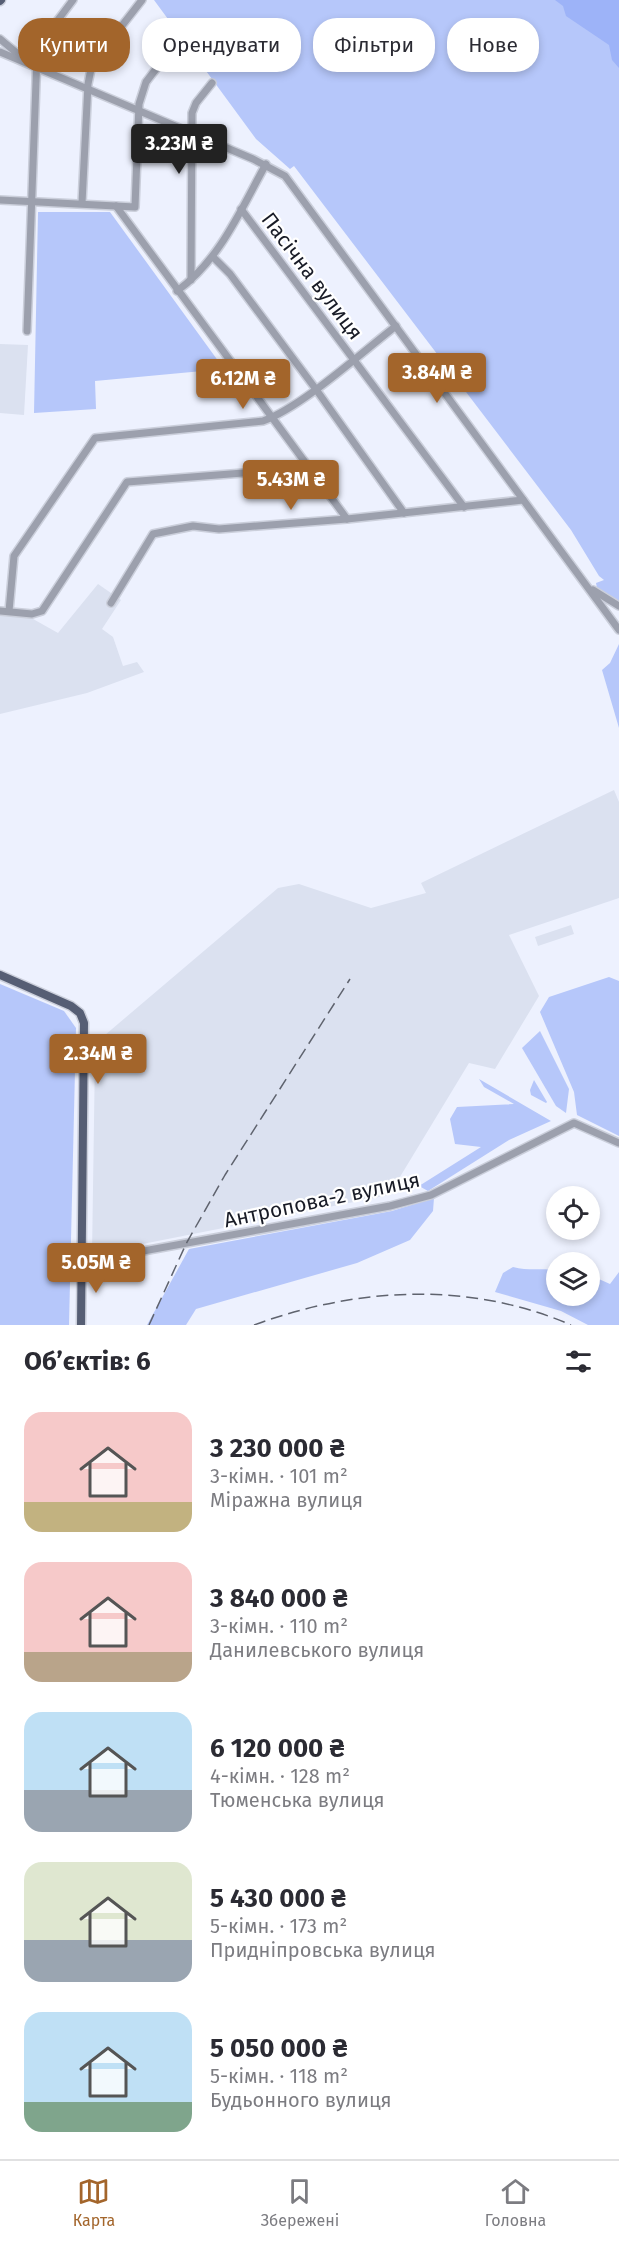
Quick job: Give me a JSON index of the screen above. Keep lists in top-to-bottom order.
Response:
{
  "streets": {
    "street": ["Пасічна вулиця", "Антропова-2 вулиця"]
  },
  "page": {
    "chip": [
      "Купити",
      "Орендувати",
      "Фільтри",
      "Нове"
    ],
    "price": [
      "3.23M ₴",
      "3.84M ₴",
      "6.12M ₴",
      "5.43M ₴",
      "2.34M ₴",
      "5.05M ₴"
    ],
    "heading": "Об’єктів: 6",
    "list": [
      {
        "name": "3 230 000 ₴",
        "note": "3-кімн. · 101 m² · Міражна вулиця"
      },
      {
        "name": "3 840 000 ₴",
        "note": "3-кімн. · 110 m² · Данилевського вулиця"
      },
      {
        "name": "6 120 000 ₴",
        "note": "4-кімн. · 128 m² · Тюменська вулиця"
      },
      {
        "name": "5 430 000 ₴",
        "note": "5-кімн. · 173 m² · Придніпровська вулиця"
      },
      {
        "name": "5 050 000 ₴",
        "note": "5-кімн. · 118 m² · Будьонного вулиця"
      }
    ],
    "tabs": ["Карта", "Збережені", "Головна"]
  }
}
